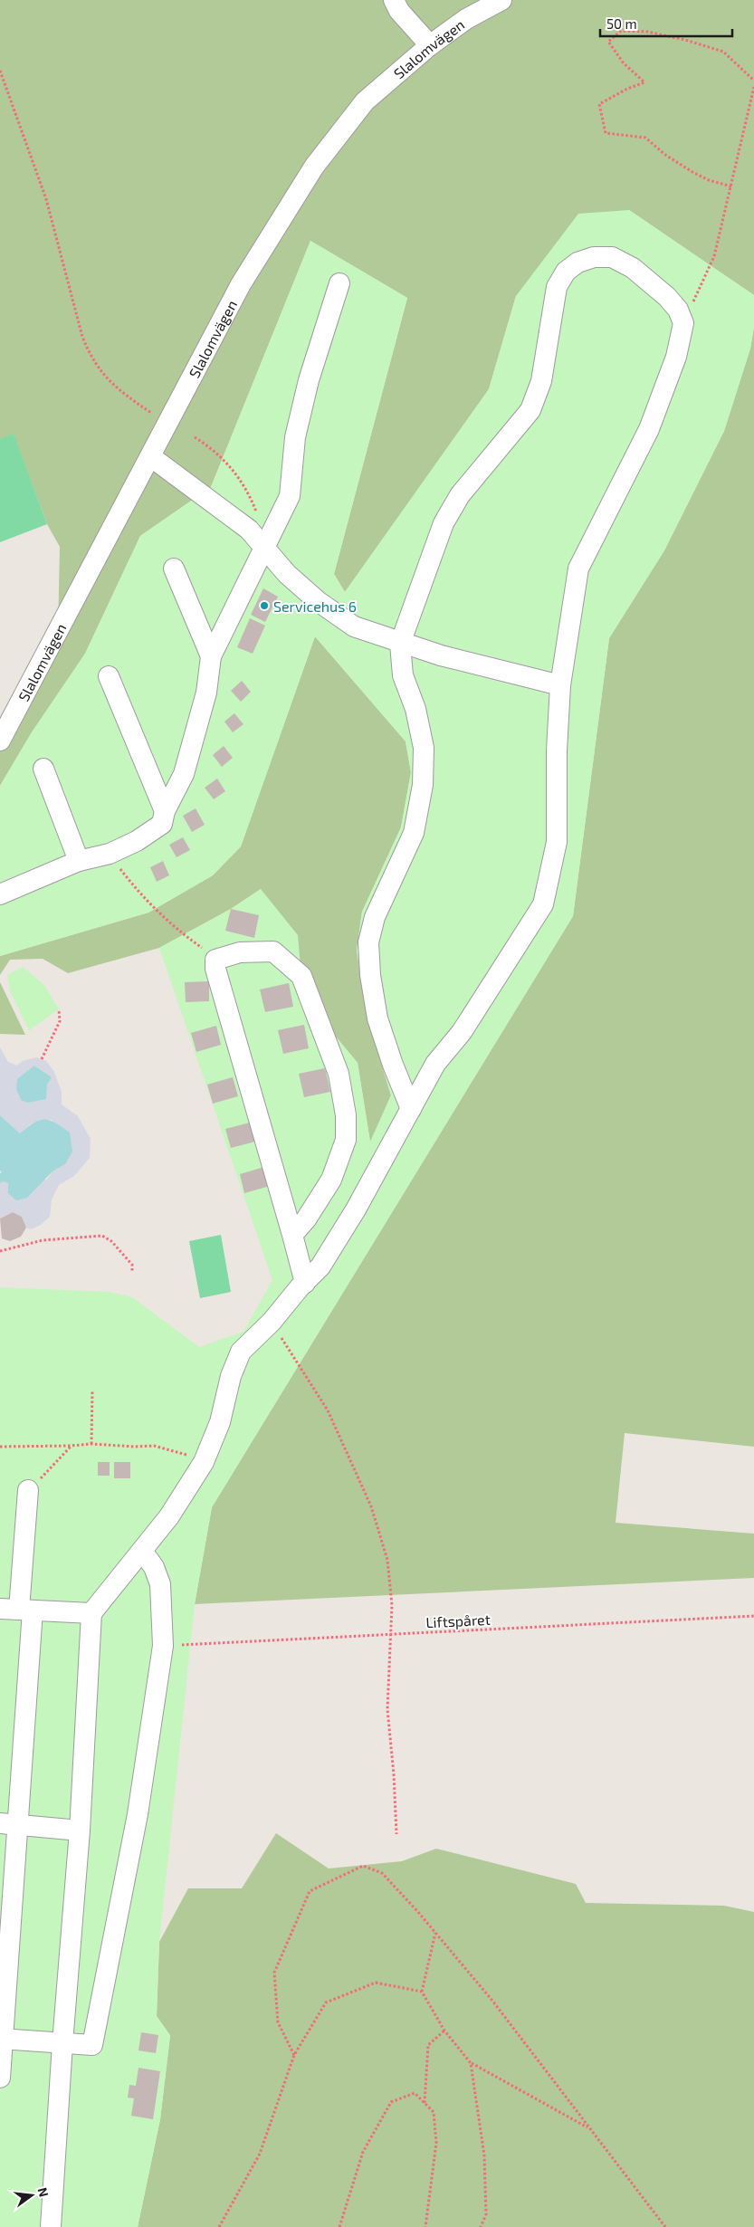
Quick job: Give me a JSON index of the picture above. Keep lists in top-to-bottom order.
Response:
{
  "streets": {
    "street": ["Slalomvägen"],
    "path": ["Liftspåret"]
  },
  "places": ["Servicehus 6"],
  "scale_bar": "50 m",
  "north": "right"
}
